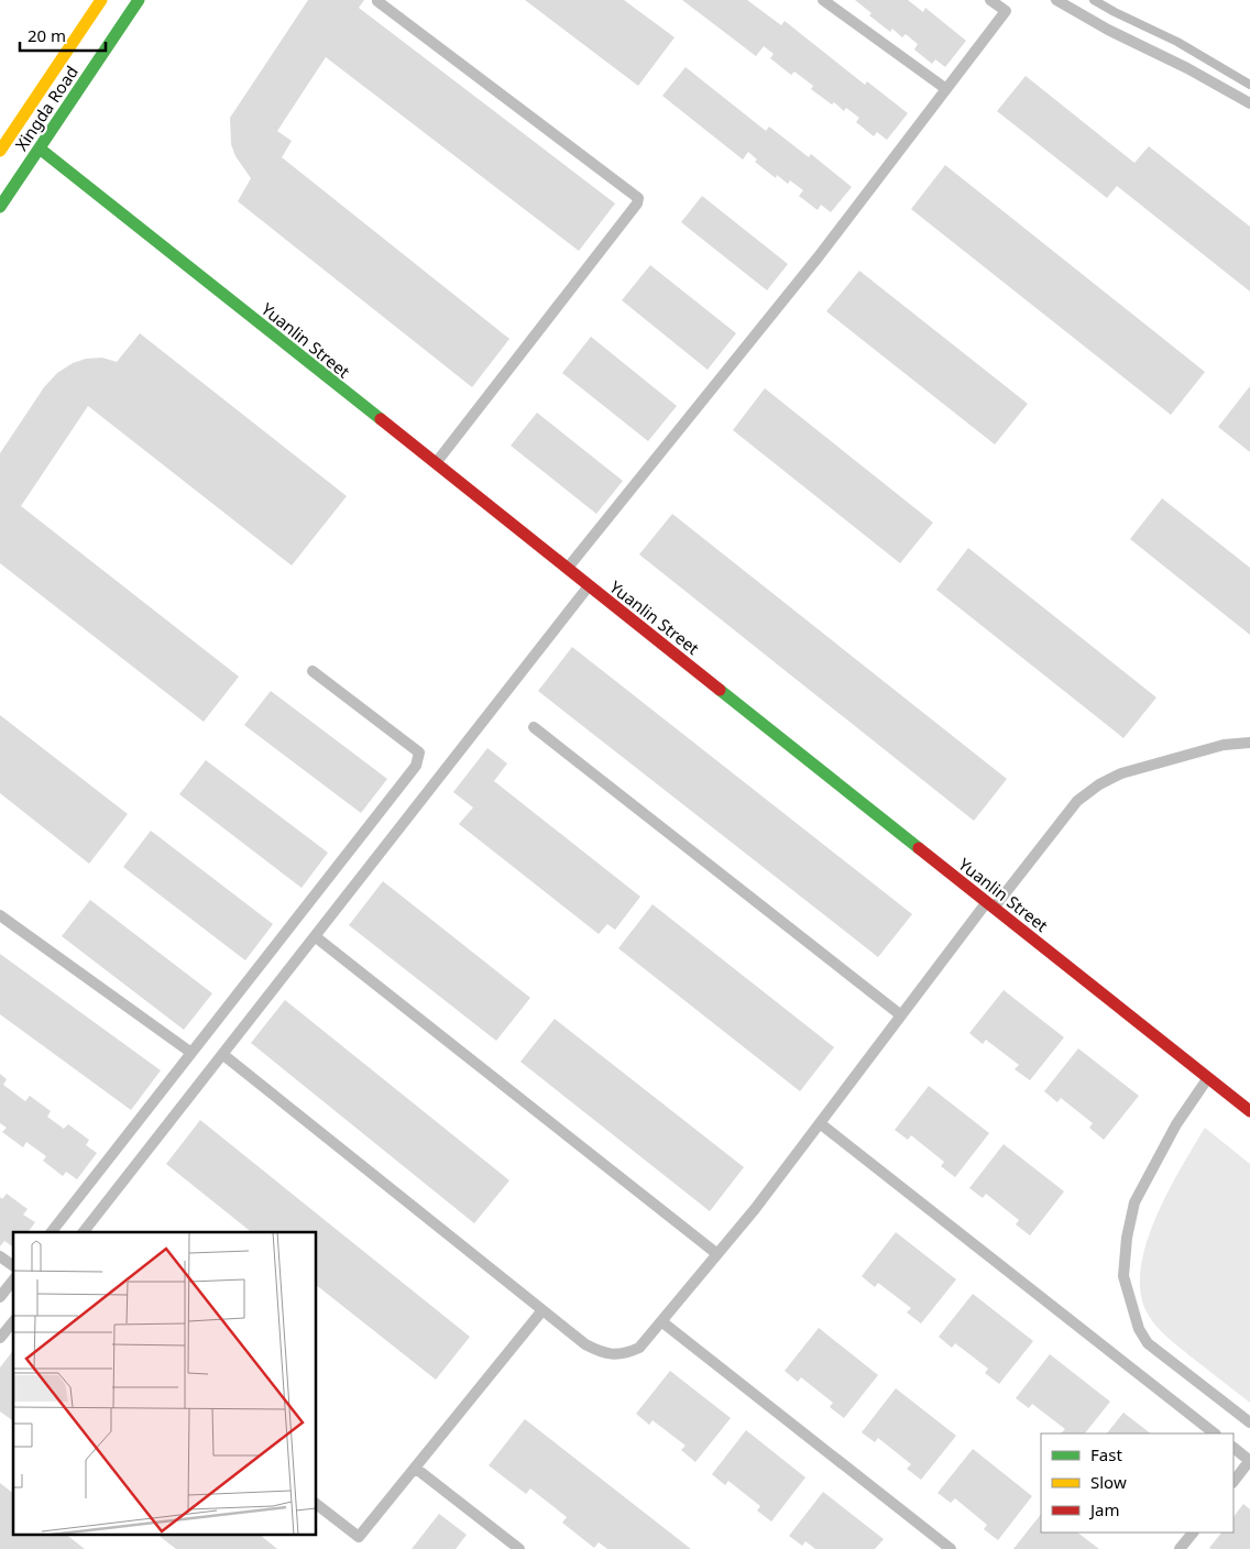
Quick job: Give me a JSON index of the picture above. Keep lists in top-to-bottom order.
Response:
{
  "streets": {
    "street": ["Xingda Road", "Yuanlin Street"]
  },
  "crossings": [
    ["Xingda Road", "Yuanlin Street"]
  ],
  "legend": ["Fast", "Slow", "Jam"],
  "scale_bar": "20 m"
}
